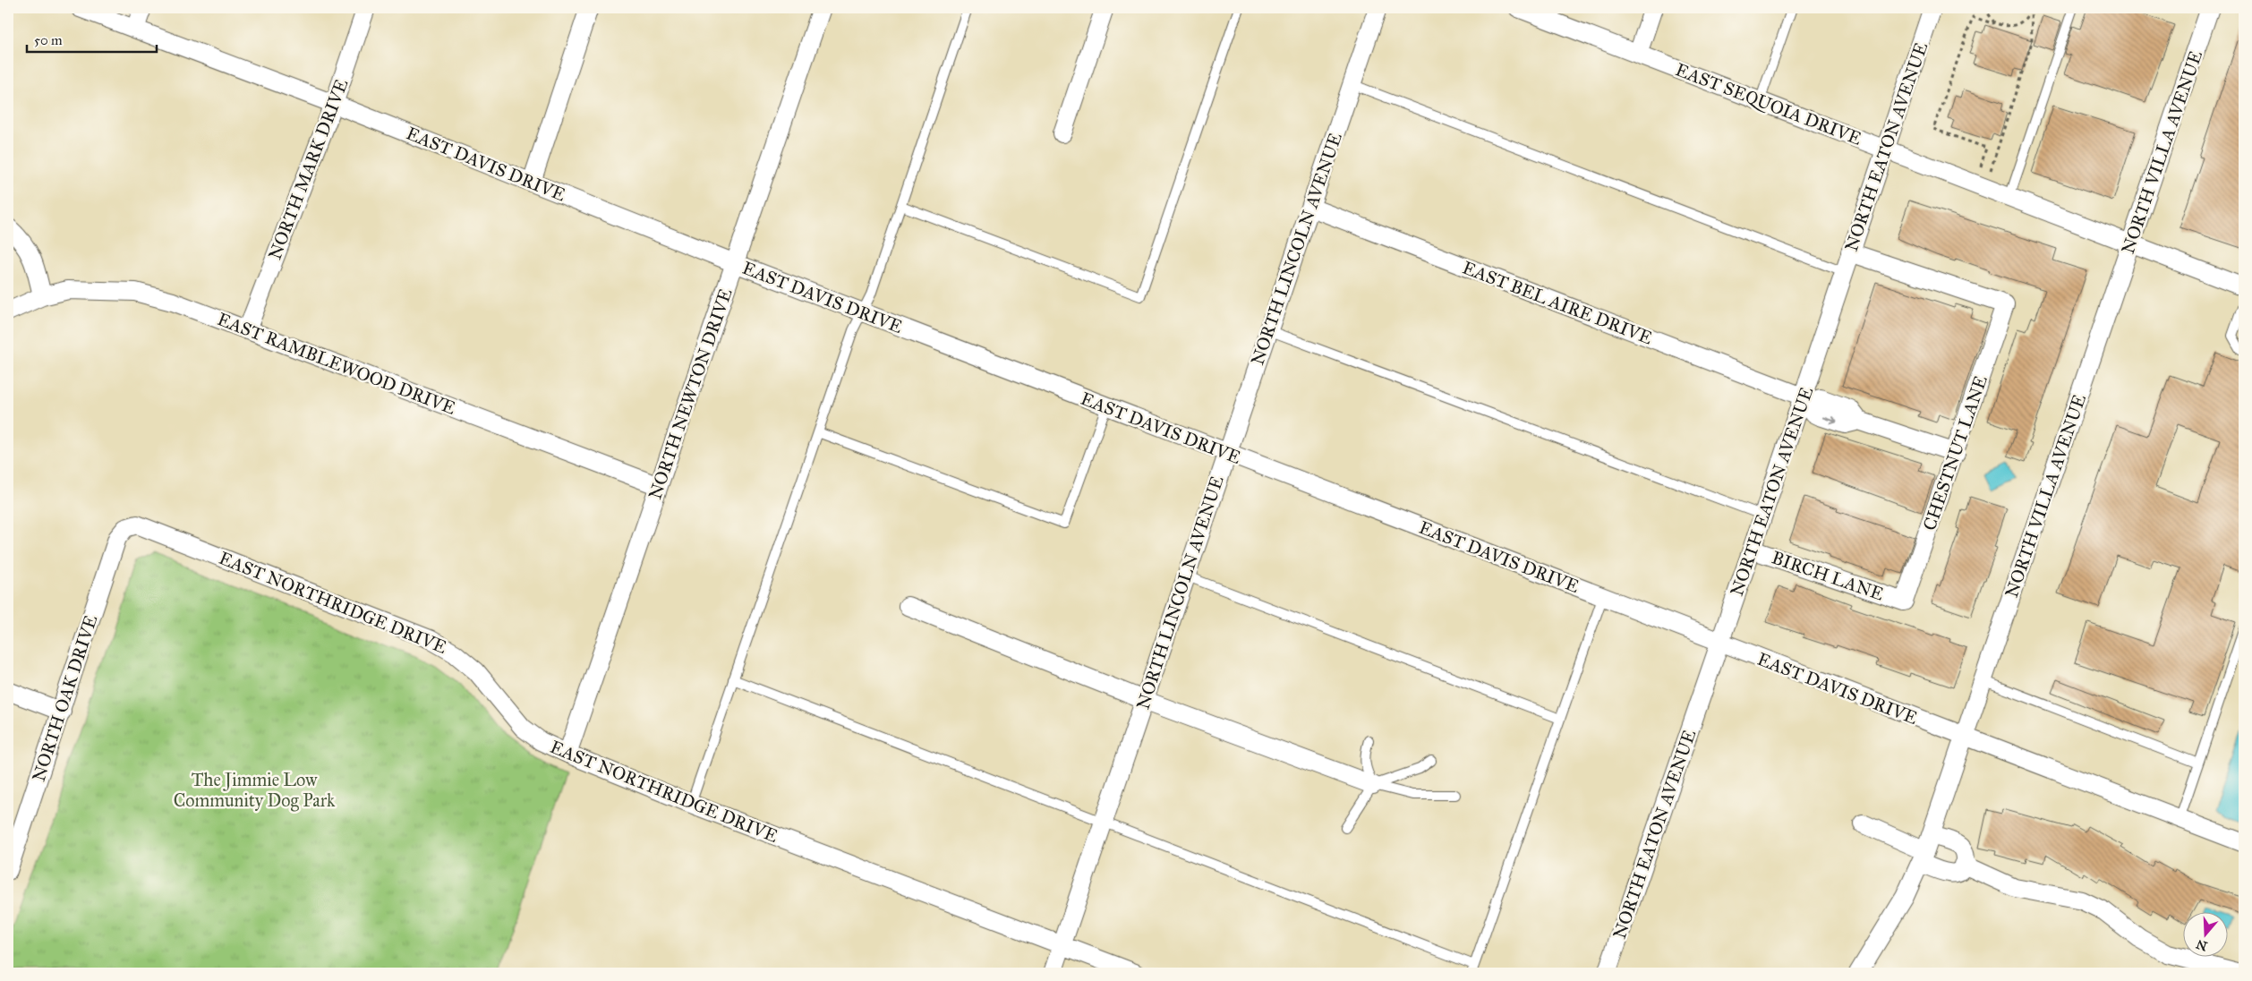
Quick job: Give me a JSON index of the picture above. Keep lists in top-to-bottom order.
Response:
{
  "streets": {
    "street": [
      "EAST SEQUOIA DRIVE",
      "NORTH EATON AVENUE",
      "NORTH VILLA AVENUE",
      "EAST DAVIS DRIVE",
      "NORTH MARK DRIVE",
      "NORTH LINCOLN AVENUE",
      "EAST BEL AIRE DRIVE",
      "EAST RAMBLEWOOD DRIVE",
      "NORTH NEWTON DRIVE",
      "CHESTNUT LANE",
      "BIRCH LANE",
      "EAST NORTHRIDGE DRIVE",
      "NORTH OAK DRIVE"
    ]
  },
  "crossings": [
    ["EAST SEQUOIA DRIVE", "NORTH EATON AVENUE"],
    ["EAST SEQUOIA DRIVE", "NORTH VILLA AVENUE"],
    ["NORTH EATON AVENUE", "EAST DAVIS DRIVE"],
    ["NORTH EATON AVENUE", "EAST BEL AIRE DRIVE"],
    ["NORTH EATON AVENUE", "CHESTNUT LANE"],
    ["NORTH EATON AVENUE", "BIRCH LANE"],
    ["NORTH VILLA AVENUE", "EAST DAVIS DRIVE"],
    ["EAST DAVIS DRIVE", "NORTH MARK DRIVE"],
    ["EAST DAVIS DRIVE", "NORTH LINCOLN AVENUE"],
    ["EAST DAVIS DRIVE", "NORTH NEWTON DRIVE"],
    ["NORTH MARK DRIVE", "EAST RAMBLEWOOD DRIVE"],
    ["NORTH LINCOLN AVENUE", "EAST BEL AIRE DRIVE"],
    ["NORTH LINCOLN AVENUE", "EAST NORTHRIDGE DRIVE"],
    ["EAST RAMBLEWOOD DRIVE", "NORTH NEWTON DRIVE"],
    ["NORTH NEWTON DRIVE", "EAST NORTHRIDGE DRIVE"],
    ["CHESTNUT LANE", "BIRCH LANE"],
    ["EAST NORTHRIDGE DRIVE", "NORTH OAK DRIVE"]
  ],
  "parks": ["The Jimmie Low Community Dog Park"],
  "scale_bar": "50 m",
  "north": "bottom"
}
